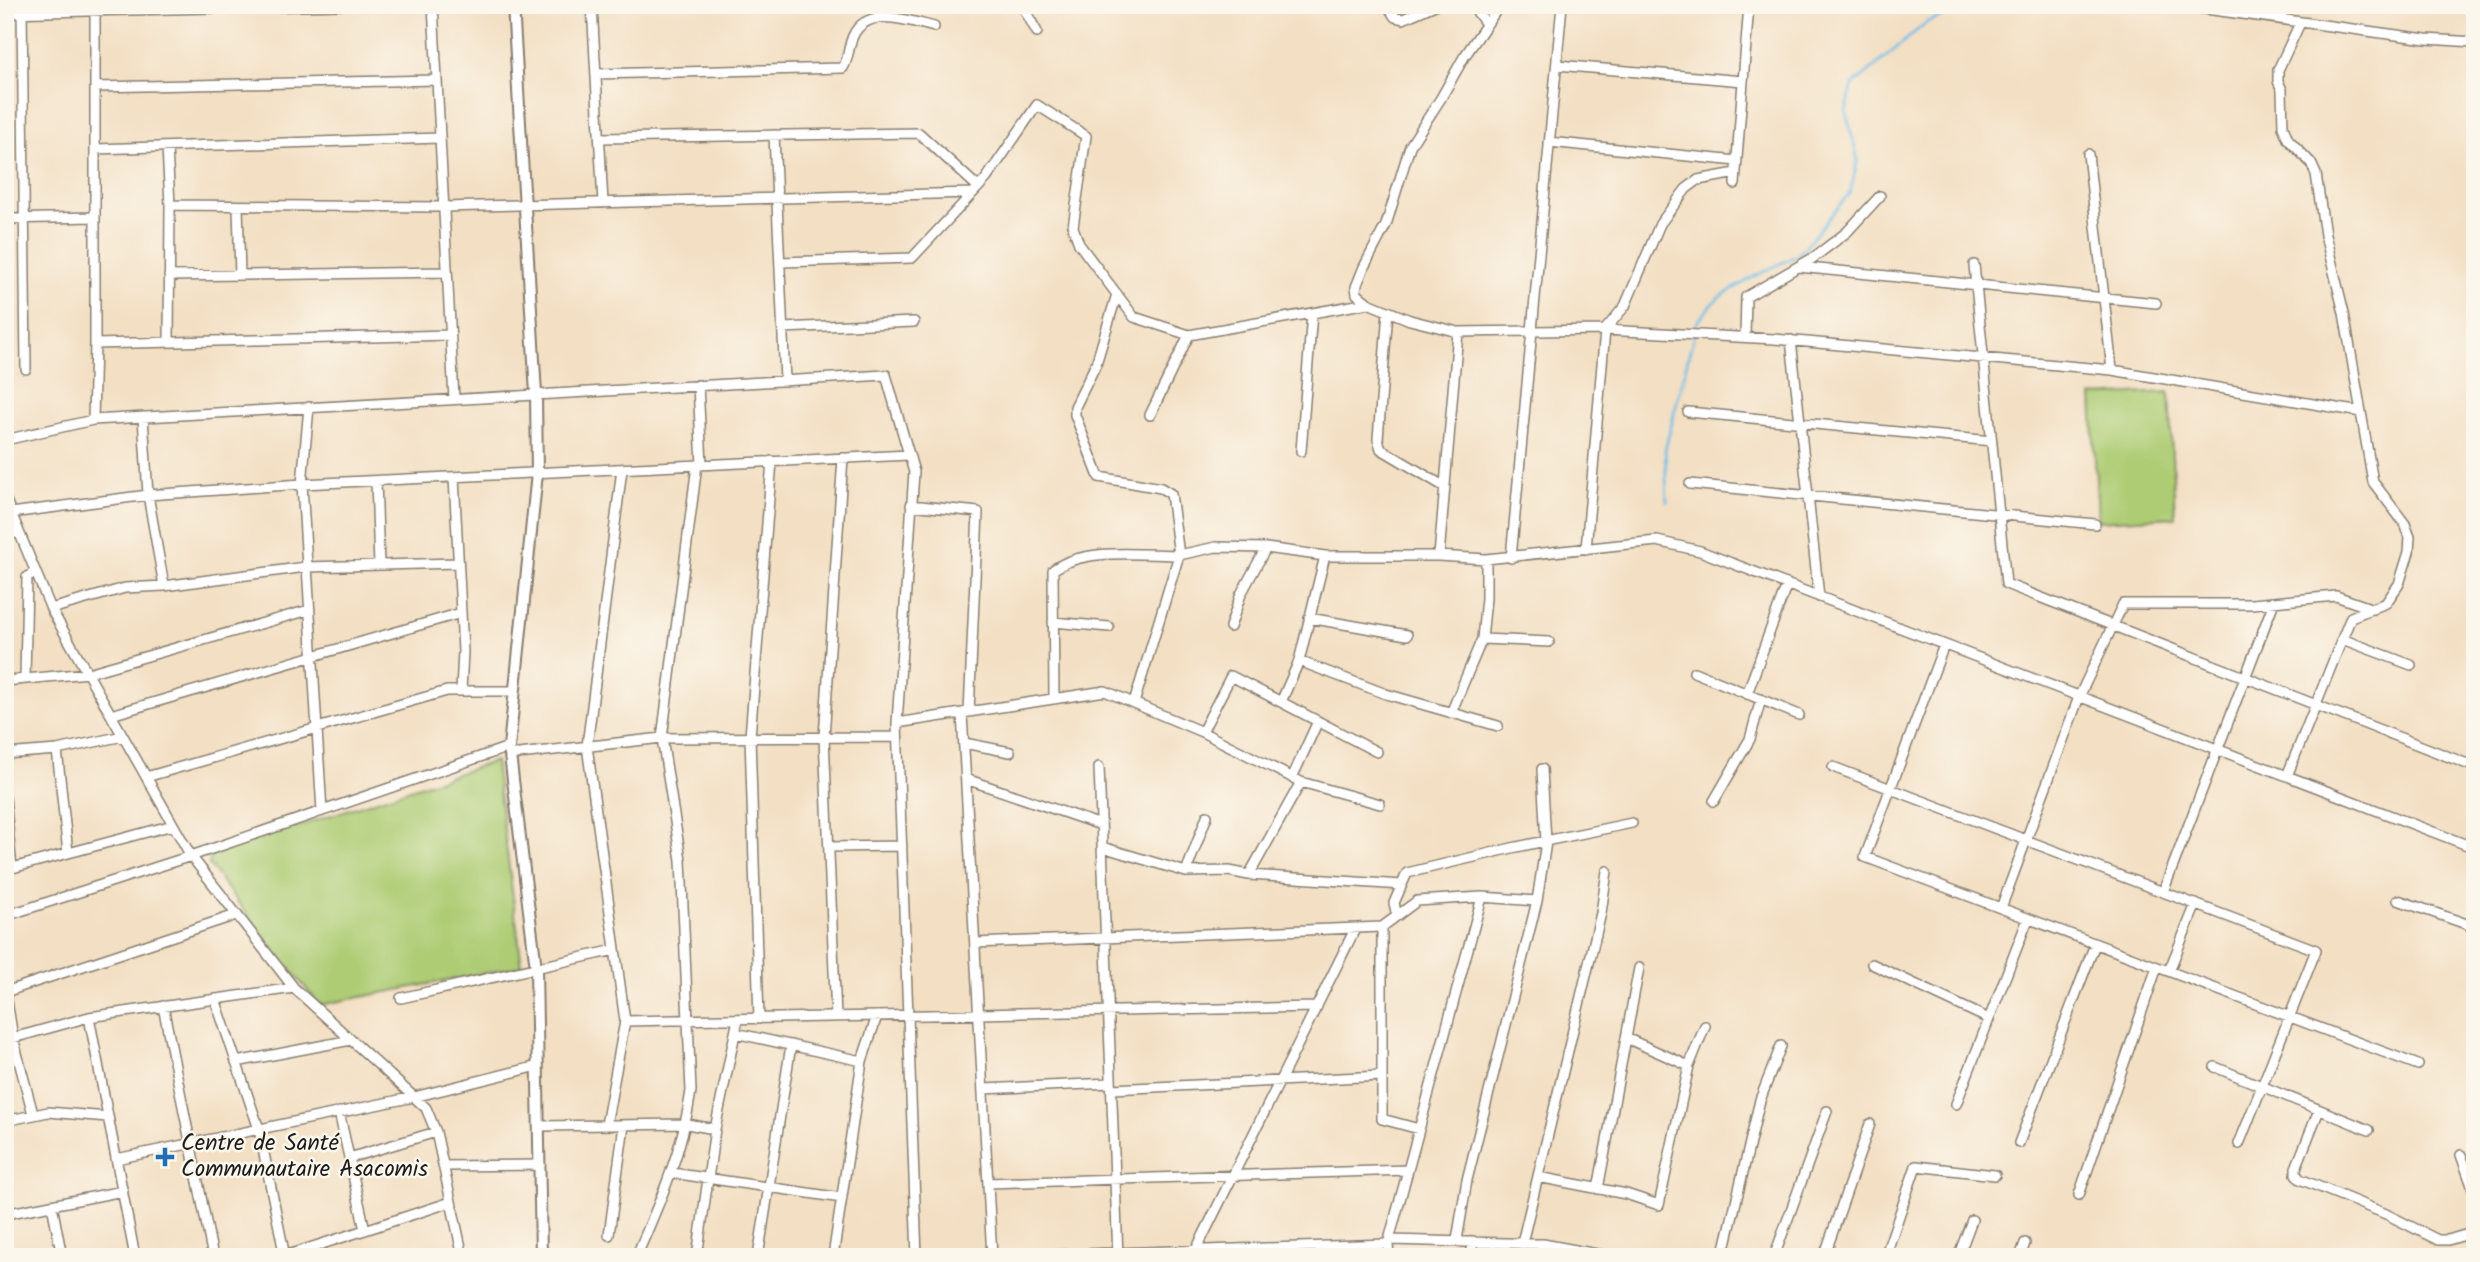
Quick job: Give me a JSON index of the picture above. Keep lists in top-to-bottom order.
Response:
{
  "places": {
    "health": ["Centre de Santé Communautaire Asacomis"]
  }
}
